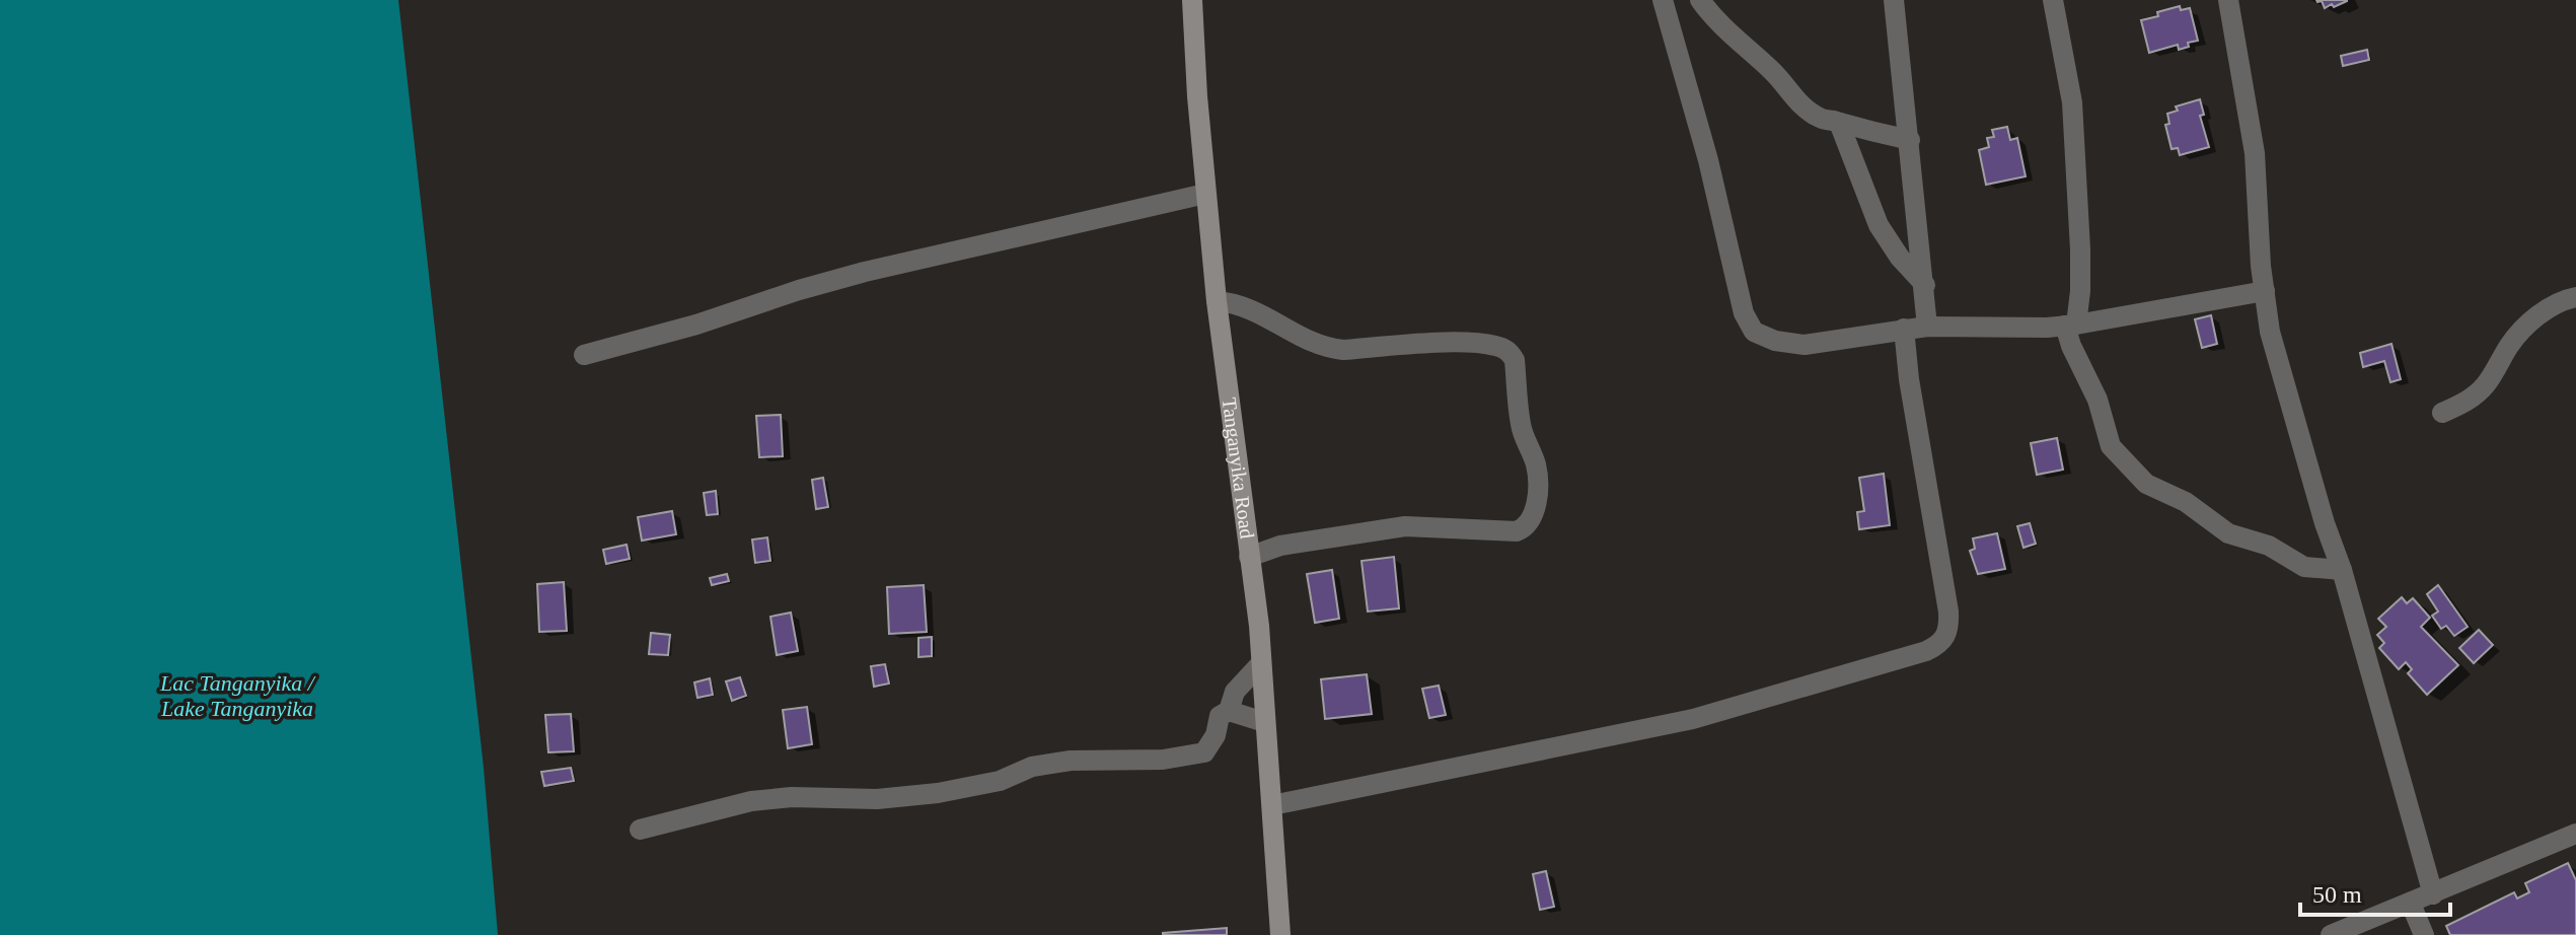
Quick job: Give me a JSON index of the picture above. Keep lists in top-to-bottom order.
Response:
{
  "streets": {
    "street": ["Tanganyika Road"]
  },
  "water": ["Lac Tanganyika / Lake Tanganyika"],
  "scale_bar": "50 m"
}
